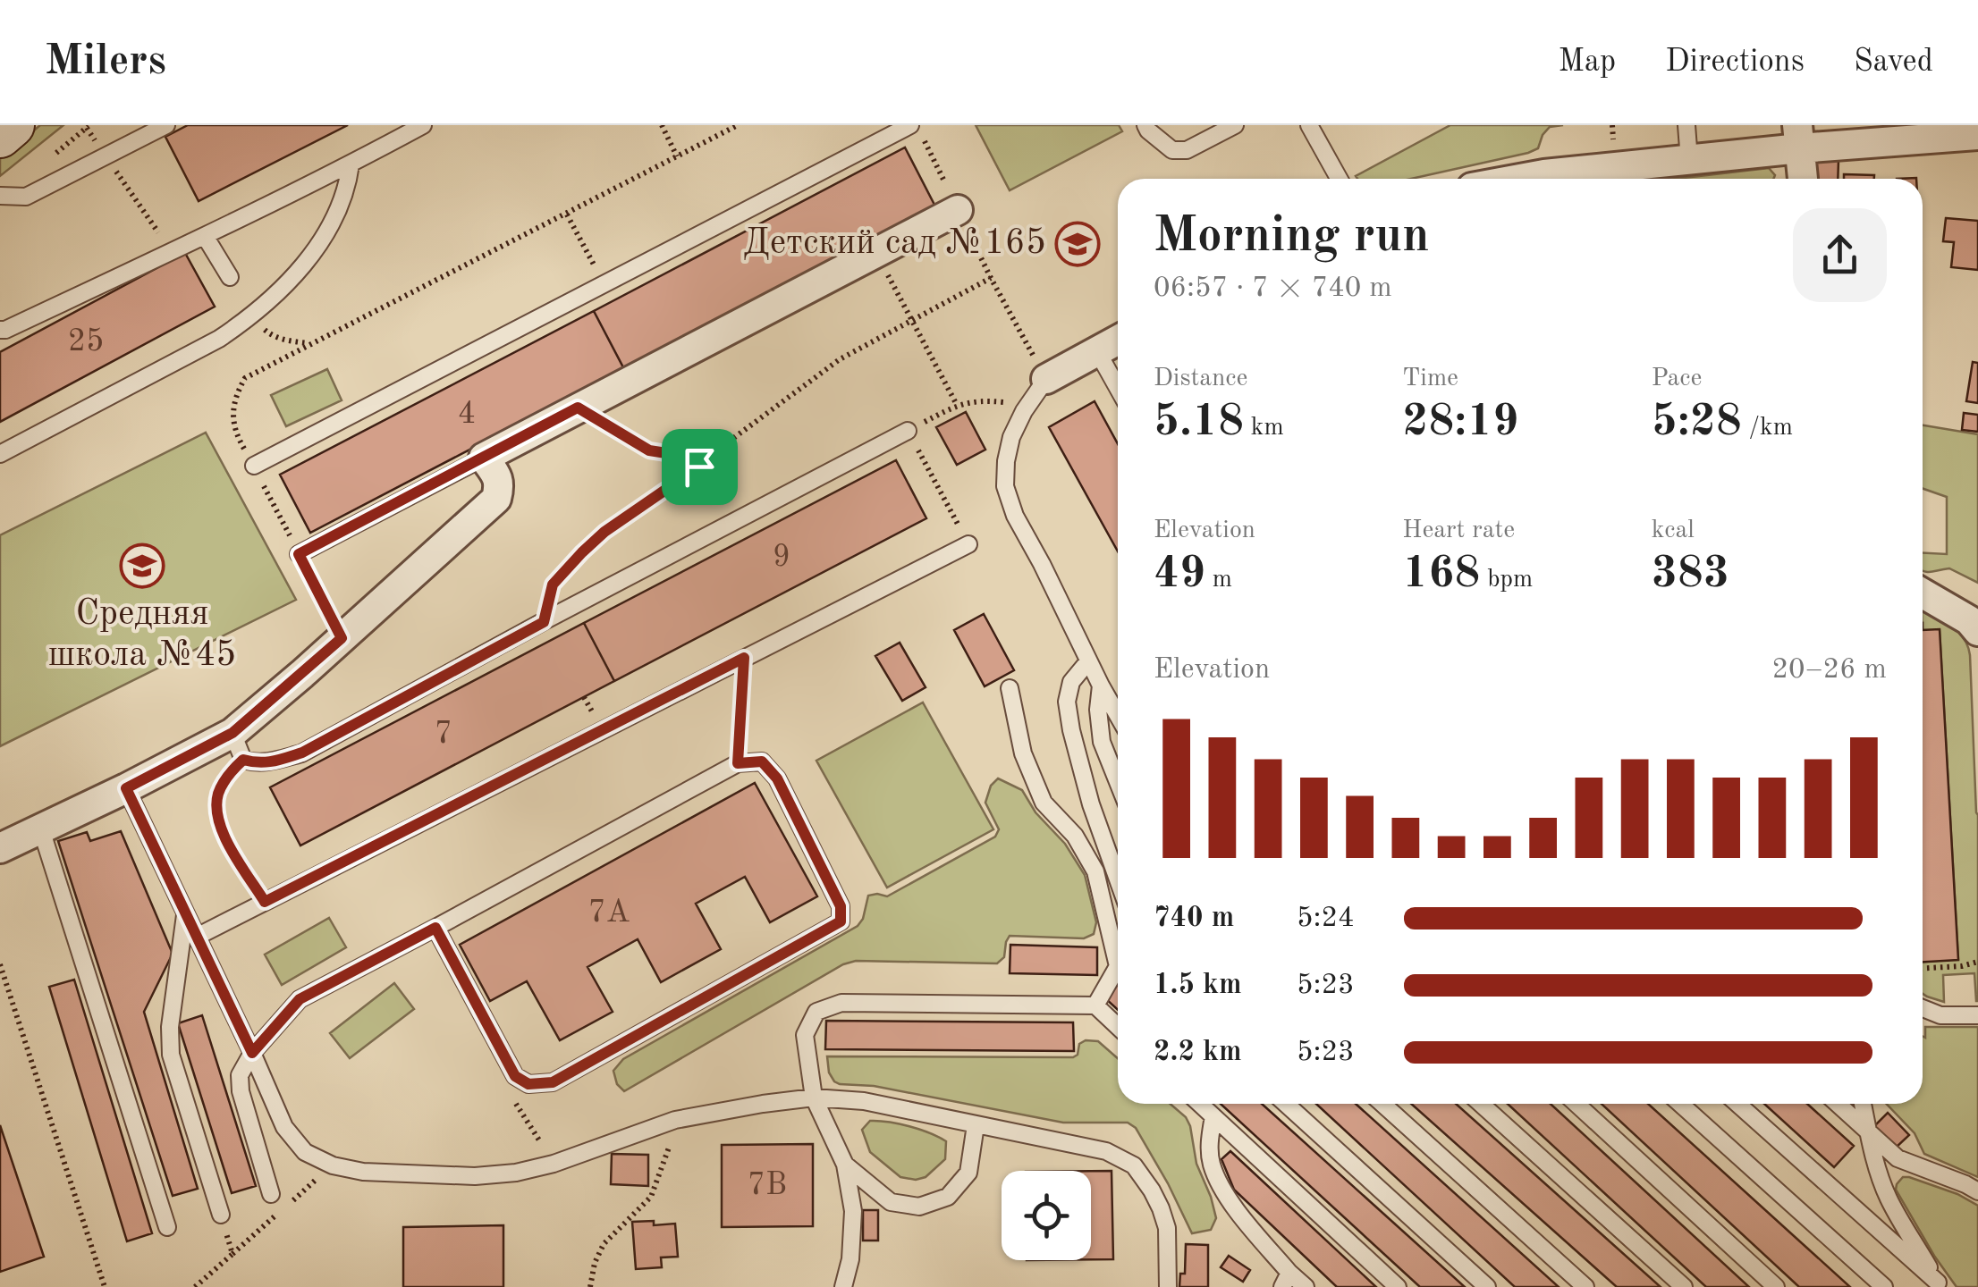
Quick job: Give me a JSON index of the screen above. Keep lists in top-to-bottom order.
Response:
{
  "places": {
    "school or university": ["Детский сад №165", "Средняя школа №45"]
  },
  "house_numbers": [
    "25",
    "4",
    "9",
    "7",
    "7А",
    "7В"
  ],
  "page": {
    "header": "Milers",
    "nav": ["Map", "Directions", "Saved"],
    "heading": ["Morning run", "06:57 · 7 × 740 m"],
    "stats": [
      ["Distance", "5.18 km"],
      ["Time", "28:19"],
      ["Pace", "5:28 /km"],
      ["Elevation", "49 m"],
      ["Heart rate", "168 bpm"],
      ["kcal", "383"]
    ],
    "chart": ["Elevation", "20–26 m"],
    "list": [
      {
        "name": "740 m",
        "note": "5:24"
      },
      {
        "name": "1.5 km",
        "note": "5:23"
      },
      {
        "name": "2.2 km",
        "note": "5:23"
      }
    ]
  }
}
